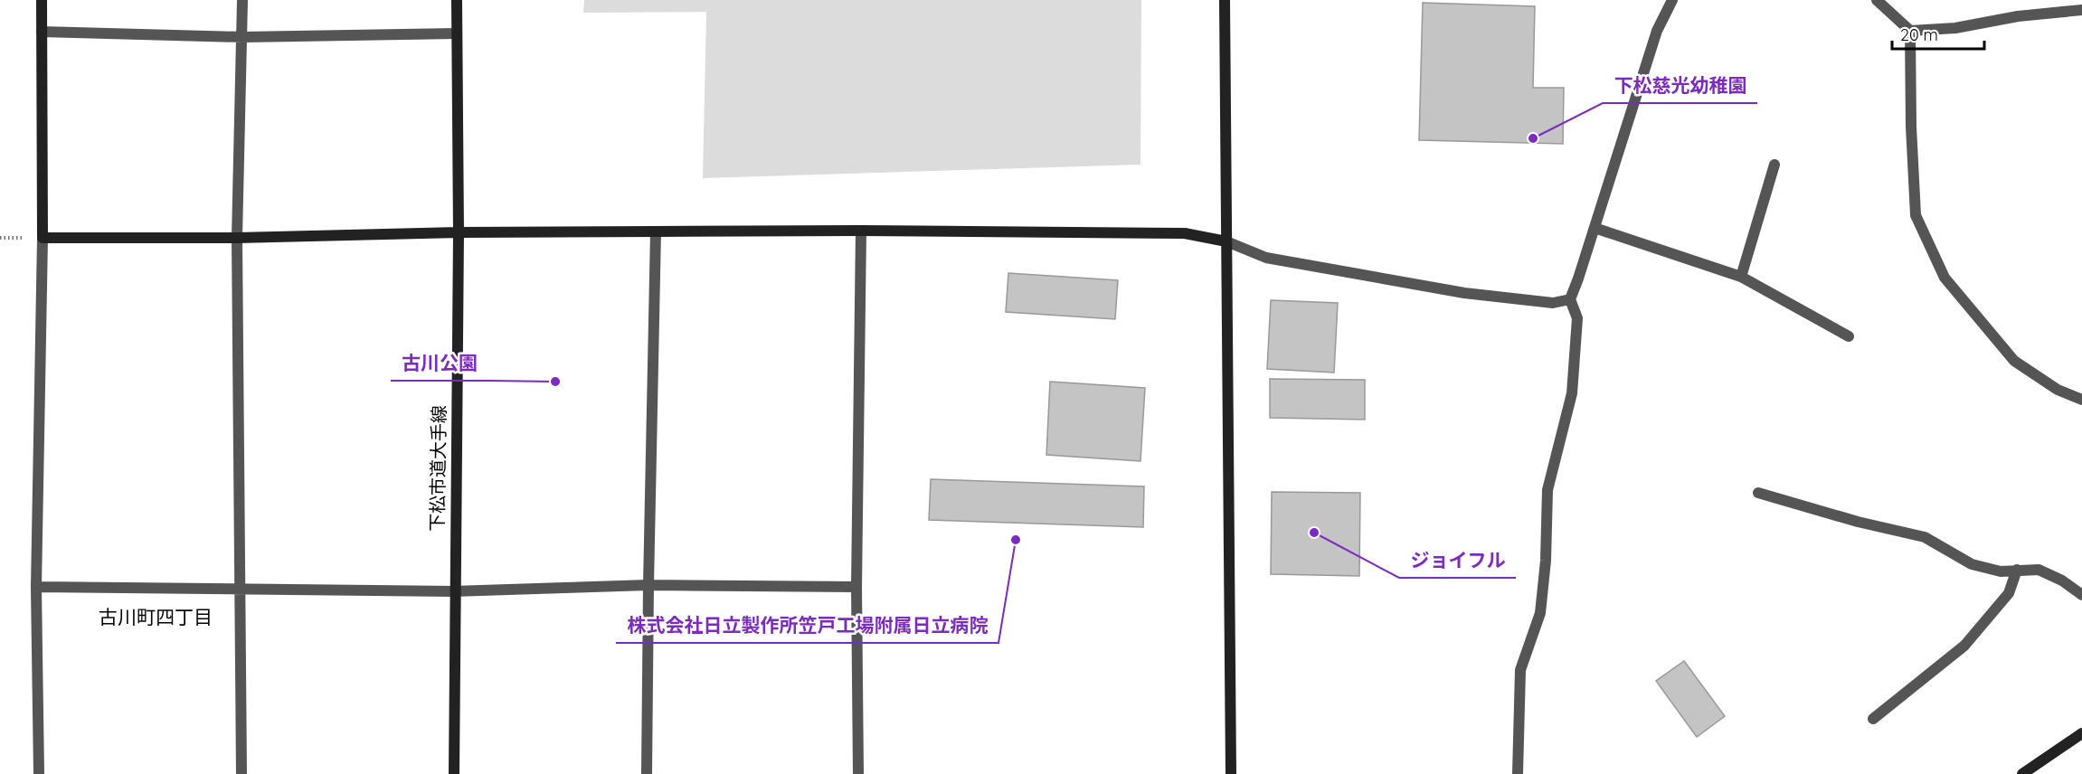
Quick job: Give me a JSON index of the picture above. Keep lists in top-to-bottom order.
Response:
{
  "streets": {
    "street": ["下松市道大手線"]
  },
  "districts": ["古川町四丁目"],
  "places": [
    "下松慈光幼稚園",
    "古川公園",
    "ジョイフル",
    "株式会社日立製作所笠戸工場附属日立病院"
  ],
  "scale_bar": "20 m"
}
